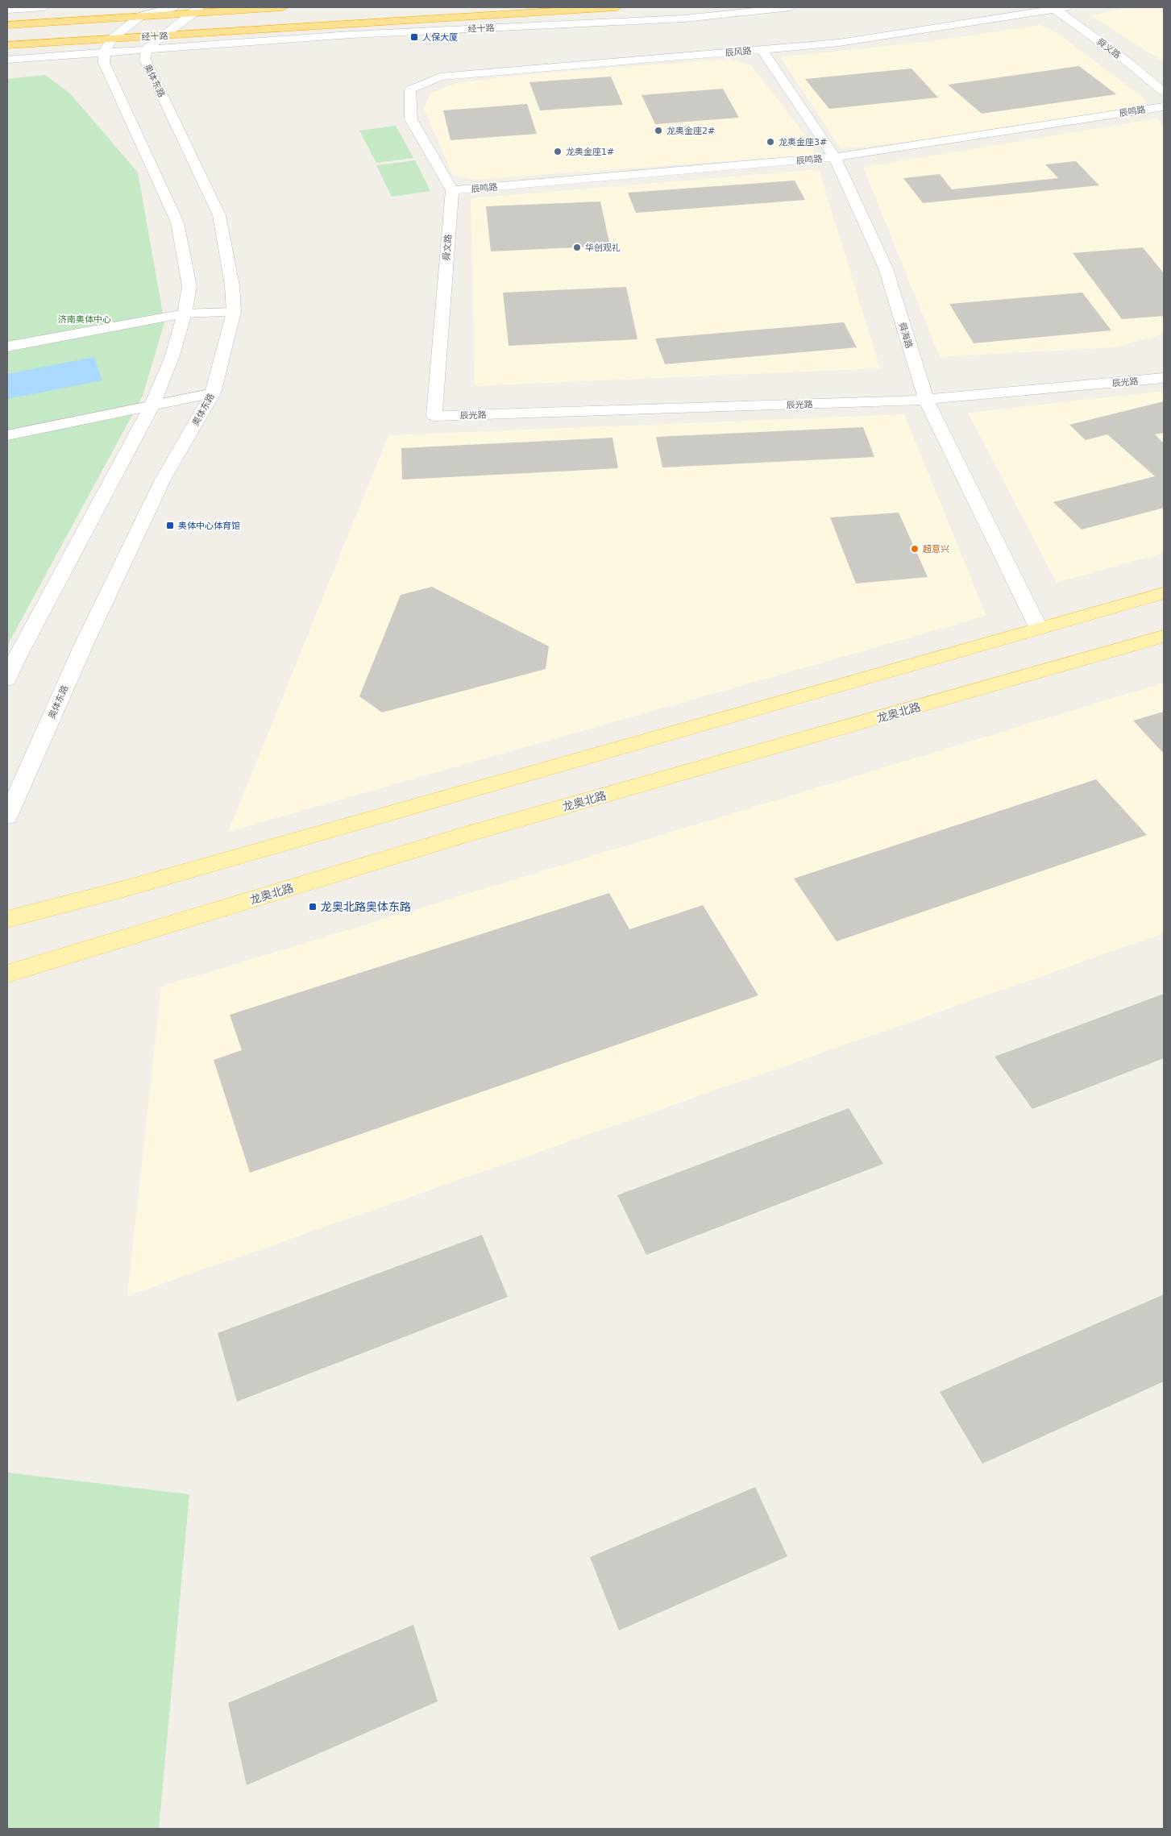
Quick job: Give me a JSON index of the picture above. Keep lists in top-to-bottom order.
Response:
{
  "streets": {
    "highway": ["经十路"],
    "main road": ["龙奥北路"],
    "street": [
      "舜义路",
      "辰风路",
      "奥体东路",
      "辰鸣路",
      "舜文路",
      "舜海路",
      "辰光路"
    ]
  },
  "crossings": [
    ["经十路", "奥体东路"],
    ["舜义路", "辰风路"],
    ["辰风路", "辰鸣路"],
    ["辰风路", "舜文路"],
    ["辰风路", "舜海路"],
    ["辰鸣路", "舜文路"],
    ["辰鸣路", "舜海路"],
    ["舜文路", "辰光路"],
    ["舜海路", "辰光路"]
  ],
  "parks": ["济南奥体中心"],
  "places": {
    "transit": ["人保大厦", "奥体中心体育馆", "龙奥北路奥体东路"],
    "other": [
      "龙奥金座2#",
      "龙奥金座3#",
      "龙奥金座1#",
      "华创观礼",
      "超意兴"
    ]
  }
}
